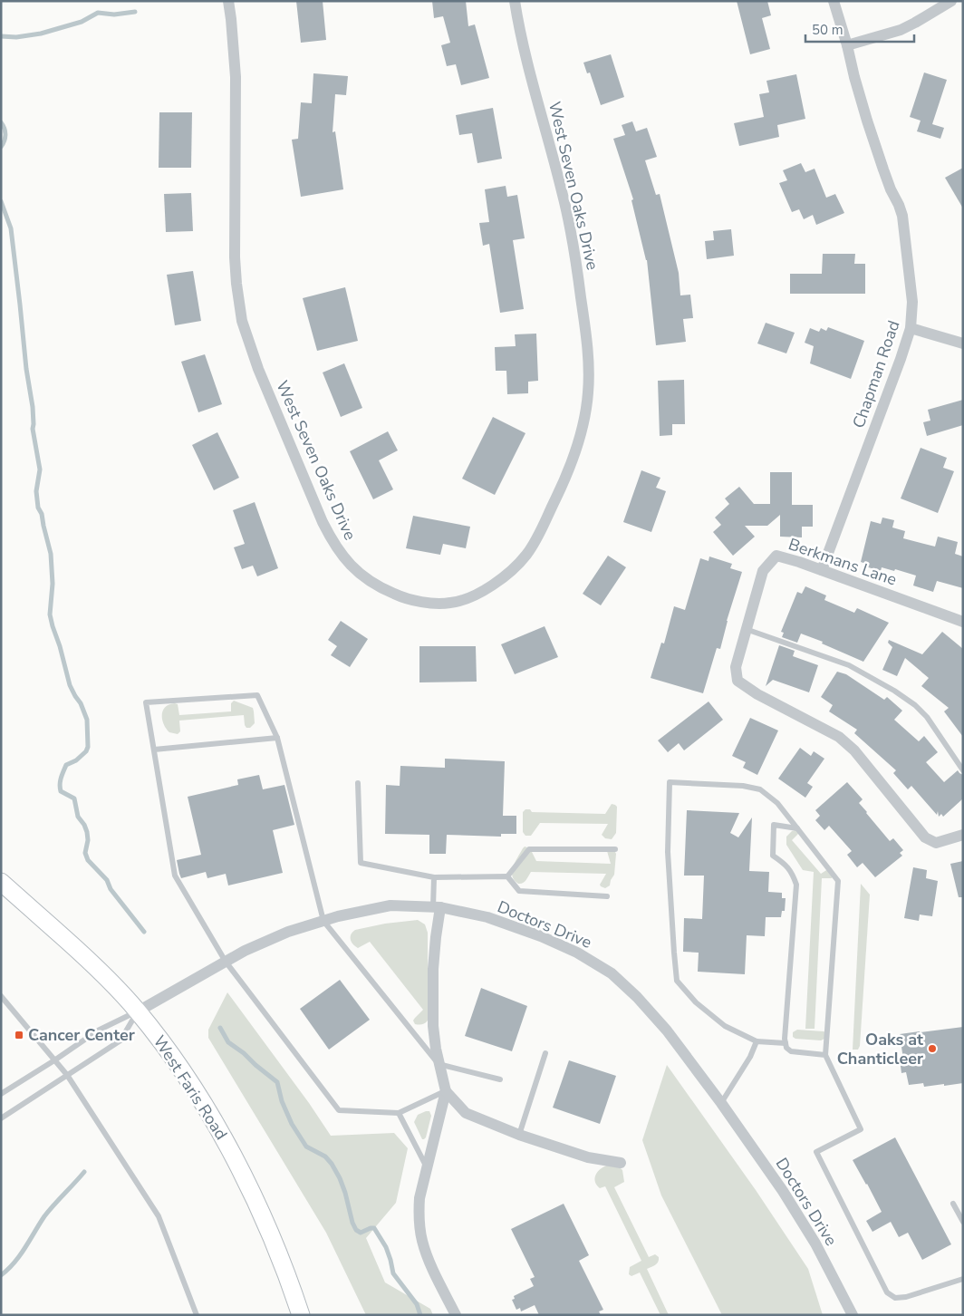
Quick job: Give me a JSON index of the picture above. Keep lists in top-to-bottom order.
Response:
{
  "streets": {
    "main road": ["West Faris Road"],
    "street": [
      "West Seven Oaks Drive",
      "Chapman Road",
      "Berkmans Lane",
      "Doctors Drive"
    ]
  },
  "crossings": [
    ["Chapman Road", "Berkmans Lane"],
    ["Doctors Drive", "West Faris Road"]
  ],
  "places": {
    "transit": ["Cancer Center"],
    "other": ["Oaks at Chanticleer"]
  },
  "scale_bar": "50 m"
}
